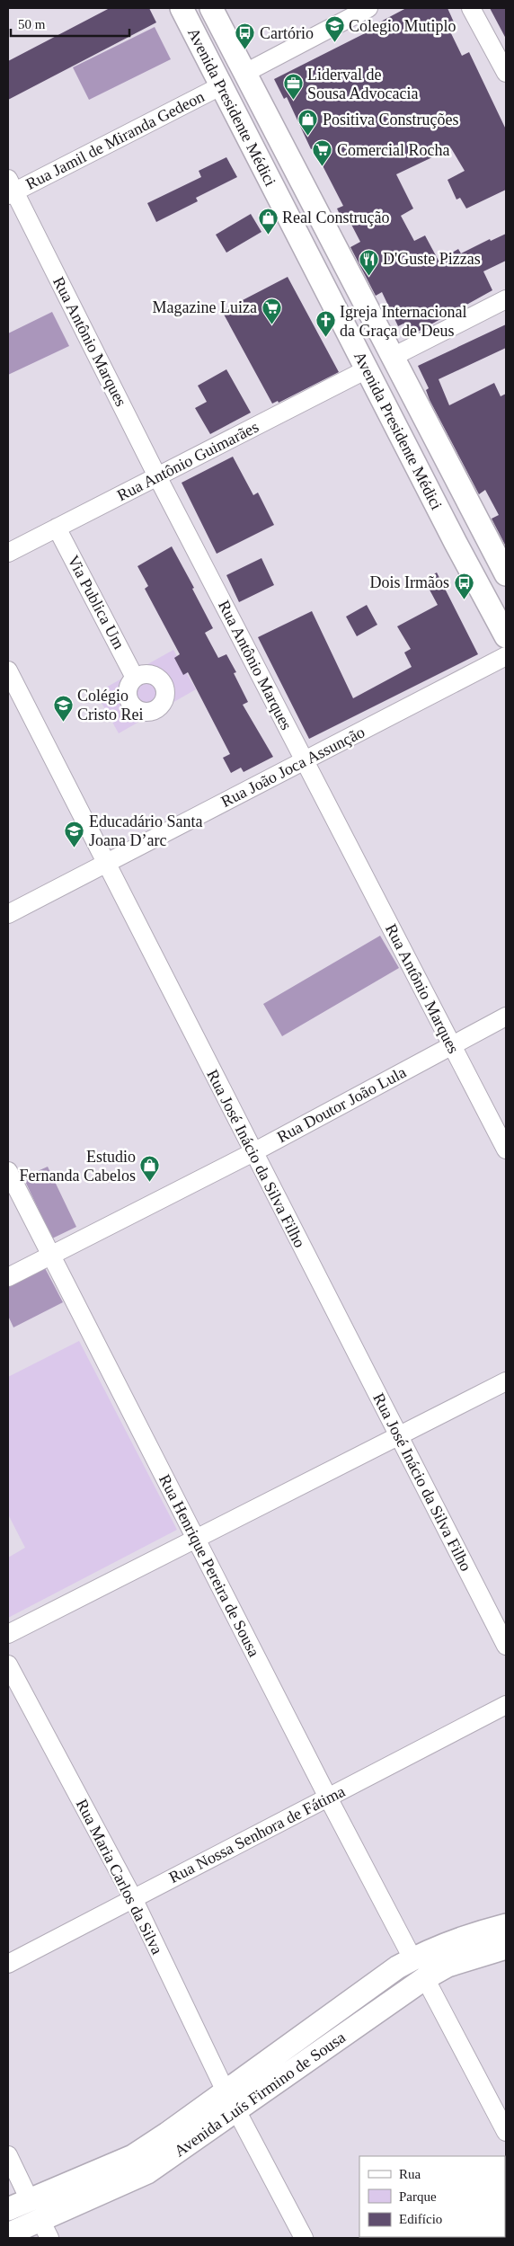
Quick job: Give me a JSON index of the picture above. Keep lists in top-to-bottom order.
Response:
{
  "streets": {
    "main road": ["Avenida Presidente Médici", "Avenida Luís Firmino de Sousa"],
    "street": [
      "Rua Jamil de Miranda Gedeon",
      "Rua Antônio Marques",
      "Rua Antônio Guimarães",
      "Via Publica Um",
      "Rua João Joca Assunção",
      "Rua Doutor João Lula",
      "Rua José Inácio da Silva Filho",
      "Rua Henrique Pereira de Sousa",
      "Rua Nossa Senhora de Fátima",
      "Rua Maria Carlos da Silva"
    ]
  },
  "crossings": [
    ["Avenida Presidente Médici", "Rua Jamil de Miranda Gedeon"],
    ["Avenida Presidente Médici", "Rua Antônio Guimarães"],
    ["Rua Jamil de Miranda Gedeon", "Rua Antônio Marques"],
    ["Rua Antônio Marques", "Rua Antônio Guimarães"],
    ["Rua Antônio Marques", "Rua João Joca Assunção"],
    ["Rua Antônio Marques", "Rua Doutor João Lula"],
    ["Rua Antônio Guimarães", "Via Publica Um"],
    ["Rua João Joca Assunção", "Rua José Inácio da Silva Filho"],
    ["Rua Doutor João Lula", "Rua José Inácio da Silva Filho"],
    ["Rua Doutor João Lula", "Rua Henrique Pereira de Sousa"],
    ["Rua Henrique Pereira de Sousa", "Rua Nossa Senhora de Fátima"],
    ["Rua Henrique Pereira de Sousa", "Avenida Luís Firmino de Sousa"],
    ["Rua Nossa Senhora de Fátima", "Rua Maria Carlos da Silva"],
    ["Rua Maria Carlos da Silva", "Avenida Luís Firmino de Sousa"]
  ],
  "places": {
    "school or university": ["Colegio Mutiplo", "Colégio Cristo Rei", "Educadário Santa Joana D’arc"],
    "bus stop": ["Cartório", "Dois Irmãos"],
    "office": ["Liderval de Sousa Advocacia"],
    "shop": ["Positiva Construções", "Real Construção", "Estudio Fernanda Cabelos"],
    "supermarket": ["Comercial Rocha", "Magazine Luiza"],
    "restaurant": ["D'Guste Pizzas"],
    "church": ["Igreja Internacional da Graça de Deus"]
  },
  "legend": ["Rua", "Parque", "Edifício"],
  "scale_bar": "50 m"
}
